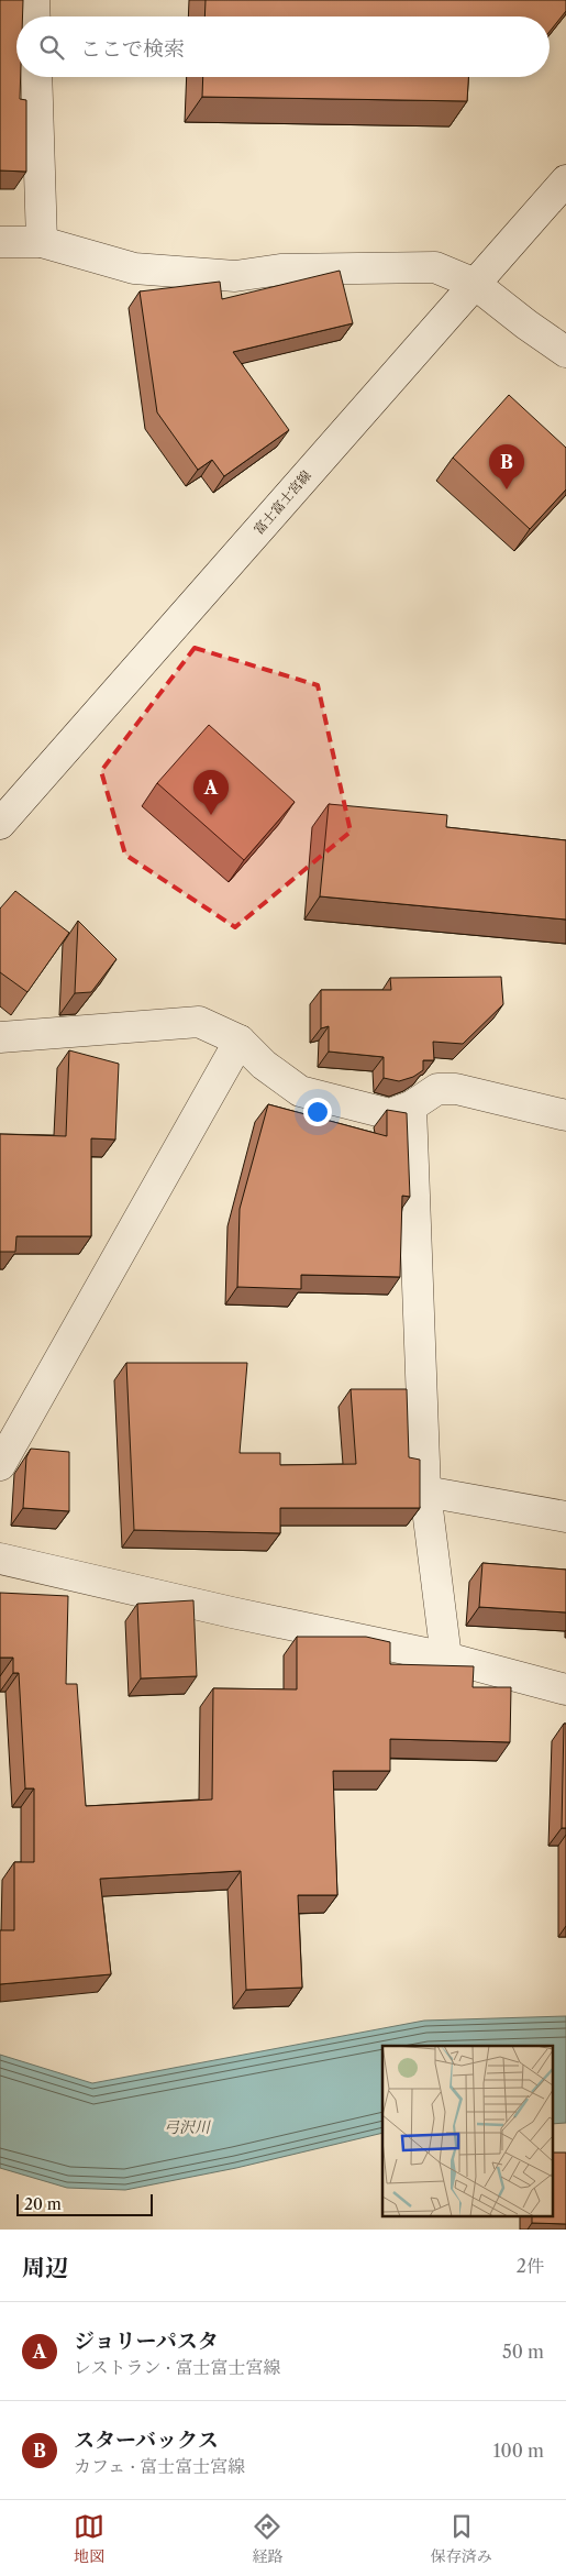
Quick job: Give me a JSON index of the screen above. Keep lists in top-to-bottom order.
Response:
{
  "streets": {
    "street": ["富士富士宮線"]
  },
  "water": ["弓沢川"],
  "scale_bar": "20 m",
  "page": {
    "search": "ここで検索",
    "pins": ["B", "A"],
    "scale": "20 m",
    "heading": ["周辺", "2件"],
    "list": [
      {
        "mark": "A",
        "name": "ジョリーパスタ",
        "note": "レストラン · 富士富士宮線",
        "value": "50 m"
      },
      {
        "mark": "B",
        "name": "スターバックス",
        "note": "カフェ · 富士富士宮線",
        "value": "100 m"
      }
    ],
    "nav": ["地図", "経路", "保存済み"]
  }
}
